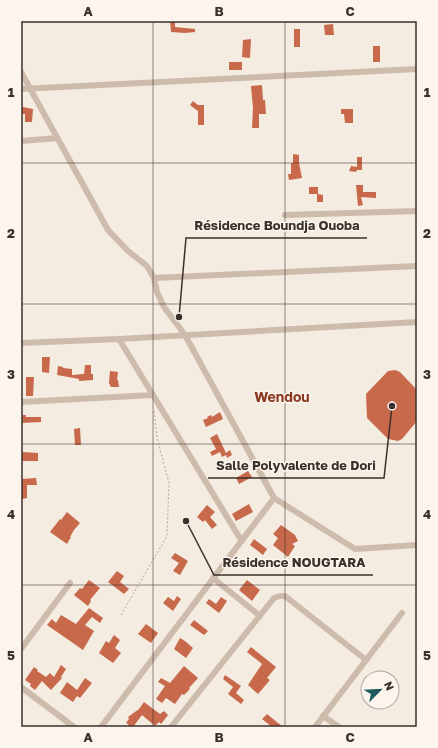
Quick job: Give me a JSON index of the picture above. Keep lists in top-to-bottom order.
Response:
{
  "districts": ["Wendou"],
  "places": ["Résidence Boundja Ouoba", "Salle Polyvalente de Dori", "Résidence NOUGTARA"],
  "north": "top right",
  "grid": {
    "columns": ["A", "B", "C"],
    "rows": [
      "1",
      "2",
      "3",
      "4",
      "5"
    ]
  }
}
